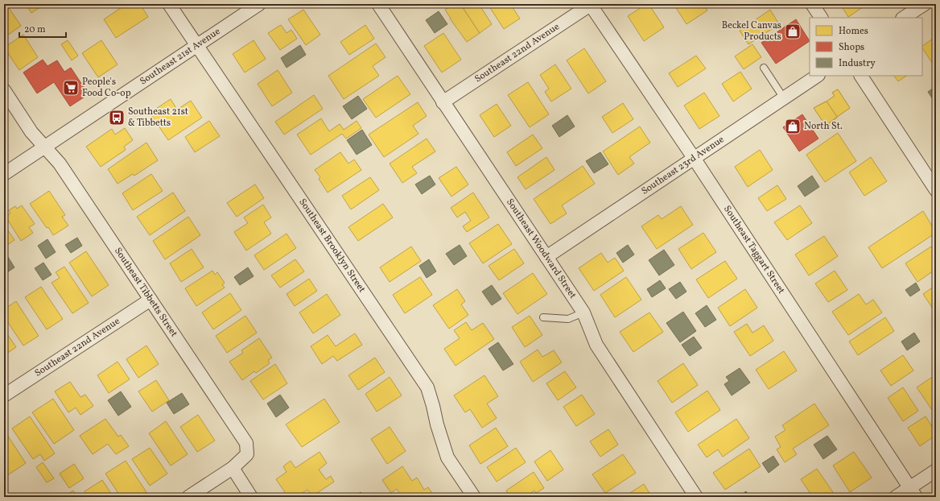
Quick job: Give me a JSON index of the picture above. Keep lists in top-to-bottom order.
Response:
{
  "streets": {
    "street": [
      "Southeast 22nd Avenue",
      "Southeast 21st Avenue",
      "Southeast 23rd Avenue",
      "Southeast Brooklyn Street",
      "Southeast Woodward Street",
      "Southeast Taggart Street",
      "Southeast Tibbetts Street"
    ]
  },
  "crossings": [
    ["Southeast 22nd Avenue", "Southeast Woodward Street"],
    ["Southeast 22nd Avenue", "Southeast Taggart Street"],
    ["Southeast 22nd Avenue", "Southeast Tibbetts Street"],
    ["Southeast 21st Avenue", "Southeast Brooklyn Street"],
    ["Southeast 21st Avenue", "Southeast Tibbetts Street"],
    ["Southeast 23rd Avenue", "Southeast Woodward Street"],
    ["Southeast 23rd Avenue", "Southeast Taggart Street"]
  ],
  "places": {
    "shop": ["Beckel Canvas Products", "North St."],
    "supermarket": ["People's Food Co-op"],
    "bus stop": ["Southeast 21st & Tibbetts"]
  },
  "legend": ["Homes", "Shops", "Industry"],
  "scale_bar": "20 m"
}
